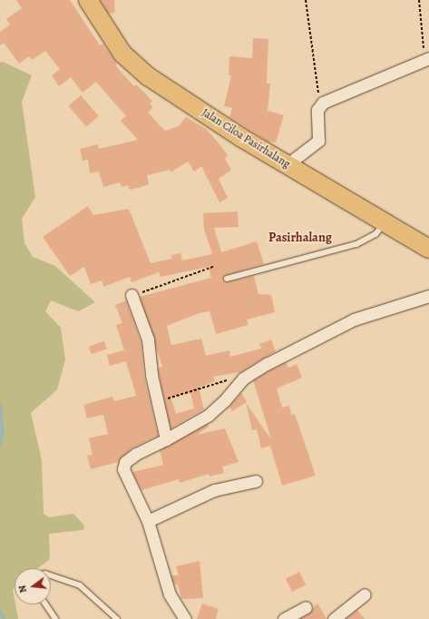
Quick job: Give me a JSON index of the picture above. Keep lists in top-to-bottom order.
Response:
{
  "streets": {
    "main road": ["Jalan Ciloa Pasirhalang"]
  },
  "districts": ["Pasirhalang"],
  "north": "left"
}
